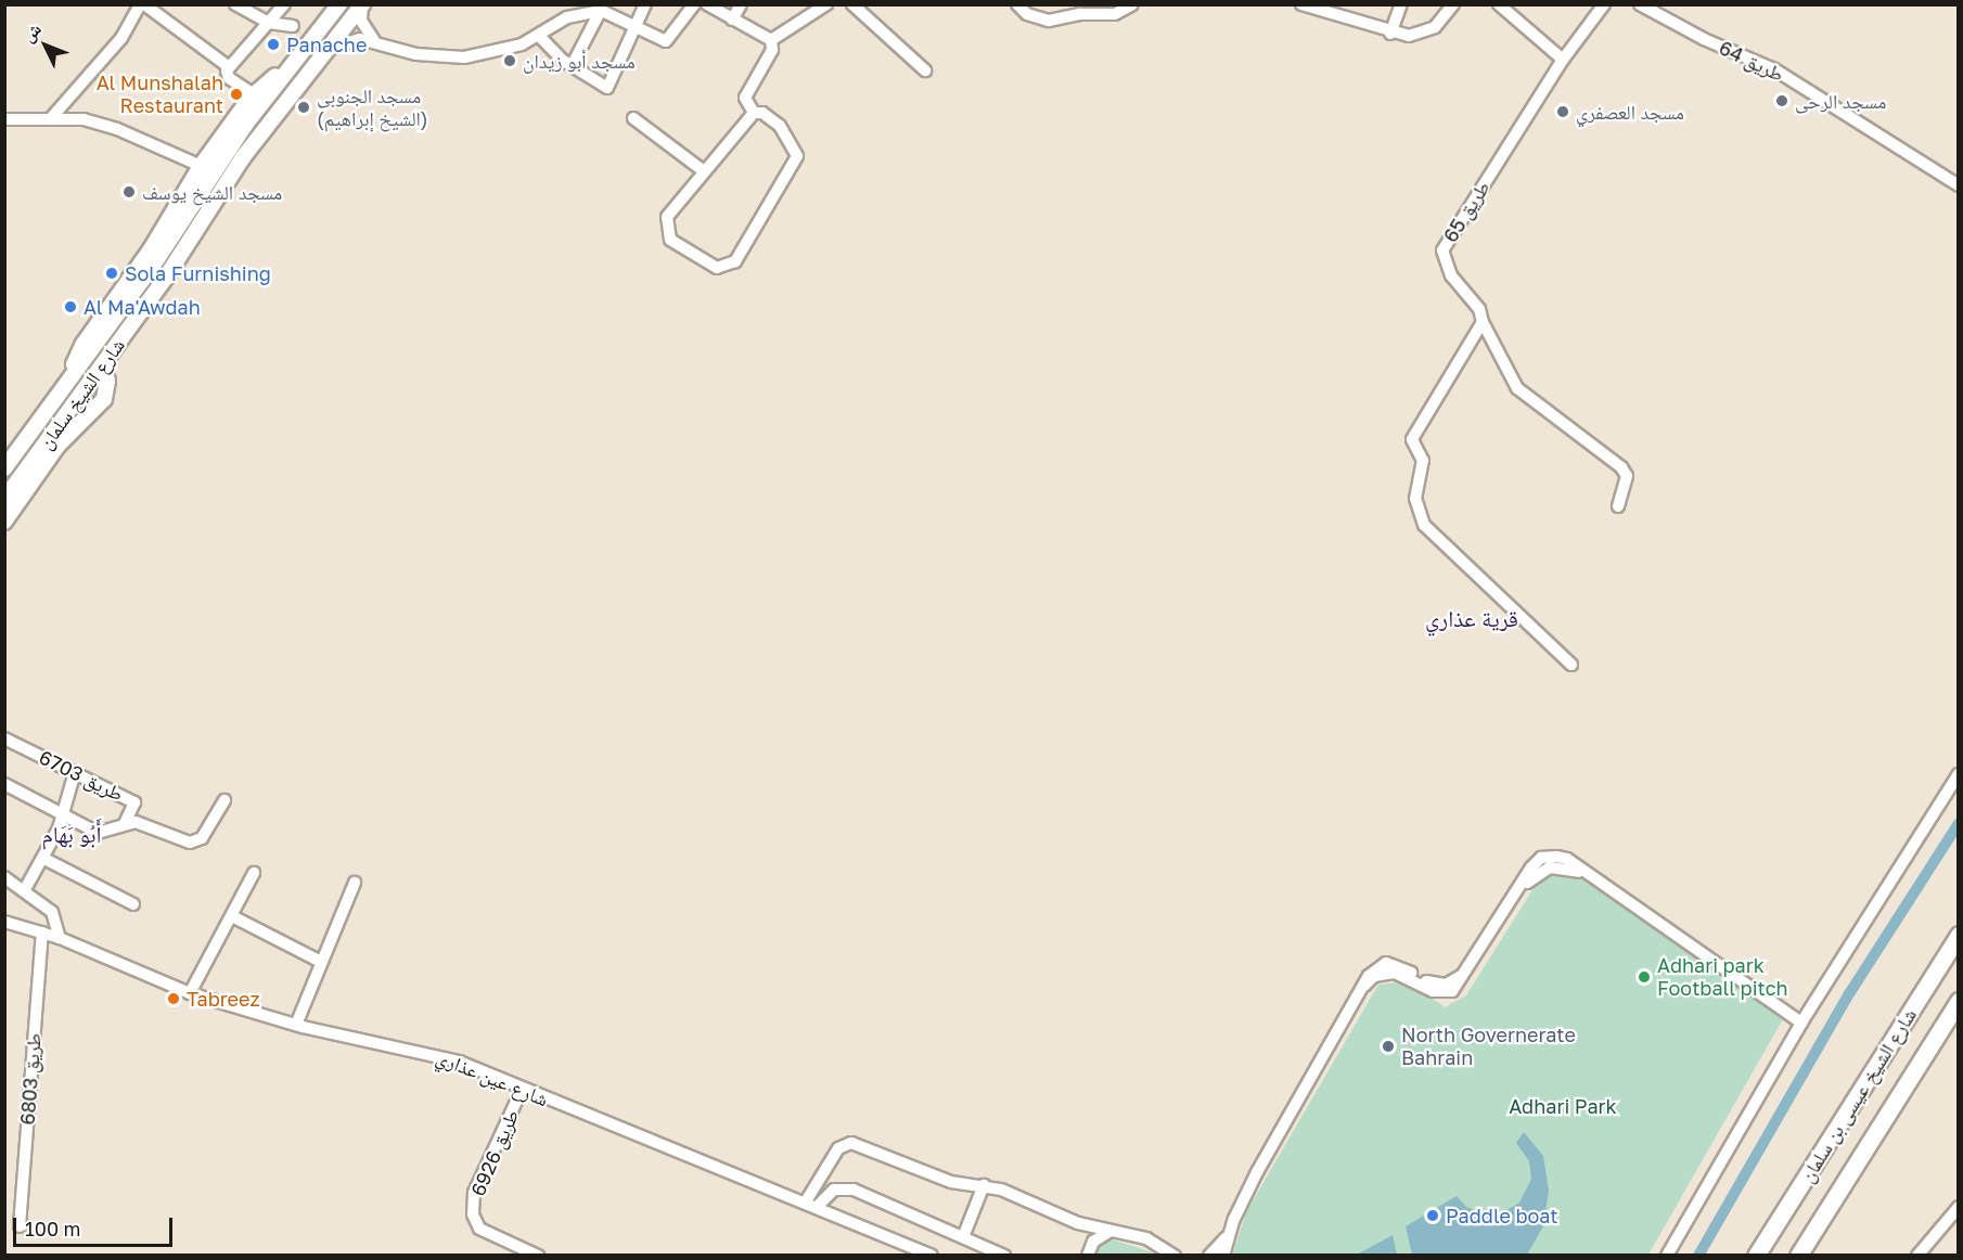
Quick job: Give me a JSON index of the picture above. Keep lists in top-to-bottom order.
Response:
{
  "streets": {
    "highway": ["شارع الشيخ عيسى بن سلمان"],
    "main road": ["شارع الشيخ سلمان"],
    "street": [
      "طريق 64",
      "طريق 65",
      "طريق 6703",
      "شارع عين عذاري",
      "طريق 6803",
      "طريق 6926"
    ]
  },
  "crossings": [
    ["شارع عين عذاري", "طريق 6803"],
    ["شارع عين عذاري", "طريق 6926"]
  ],
  "districts": ["قرية عذاري", "أَبُو بَهَام"],
  "parks": ["Adhari Park"],
  "places": [
    "Panache",
    "مسجد أبو زيدان",
    "Al Munshalah Restaurant",
    "مسجد الرحى",
    "مسجد الجنوبي (الشيخ إبراهيم)",
    "مسجد العصفري",
    "مسجد الشيخ يوسف",
    "Sola Furnishing",
    "Al Ma'Awdah",
    "Adhari park Football pitch",
    "Tabreez",
    "North Governerate Bahrain",
    "Paddle boat"
  ],
  "scale_bar": "100 m",
  "north": "top left"
}
